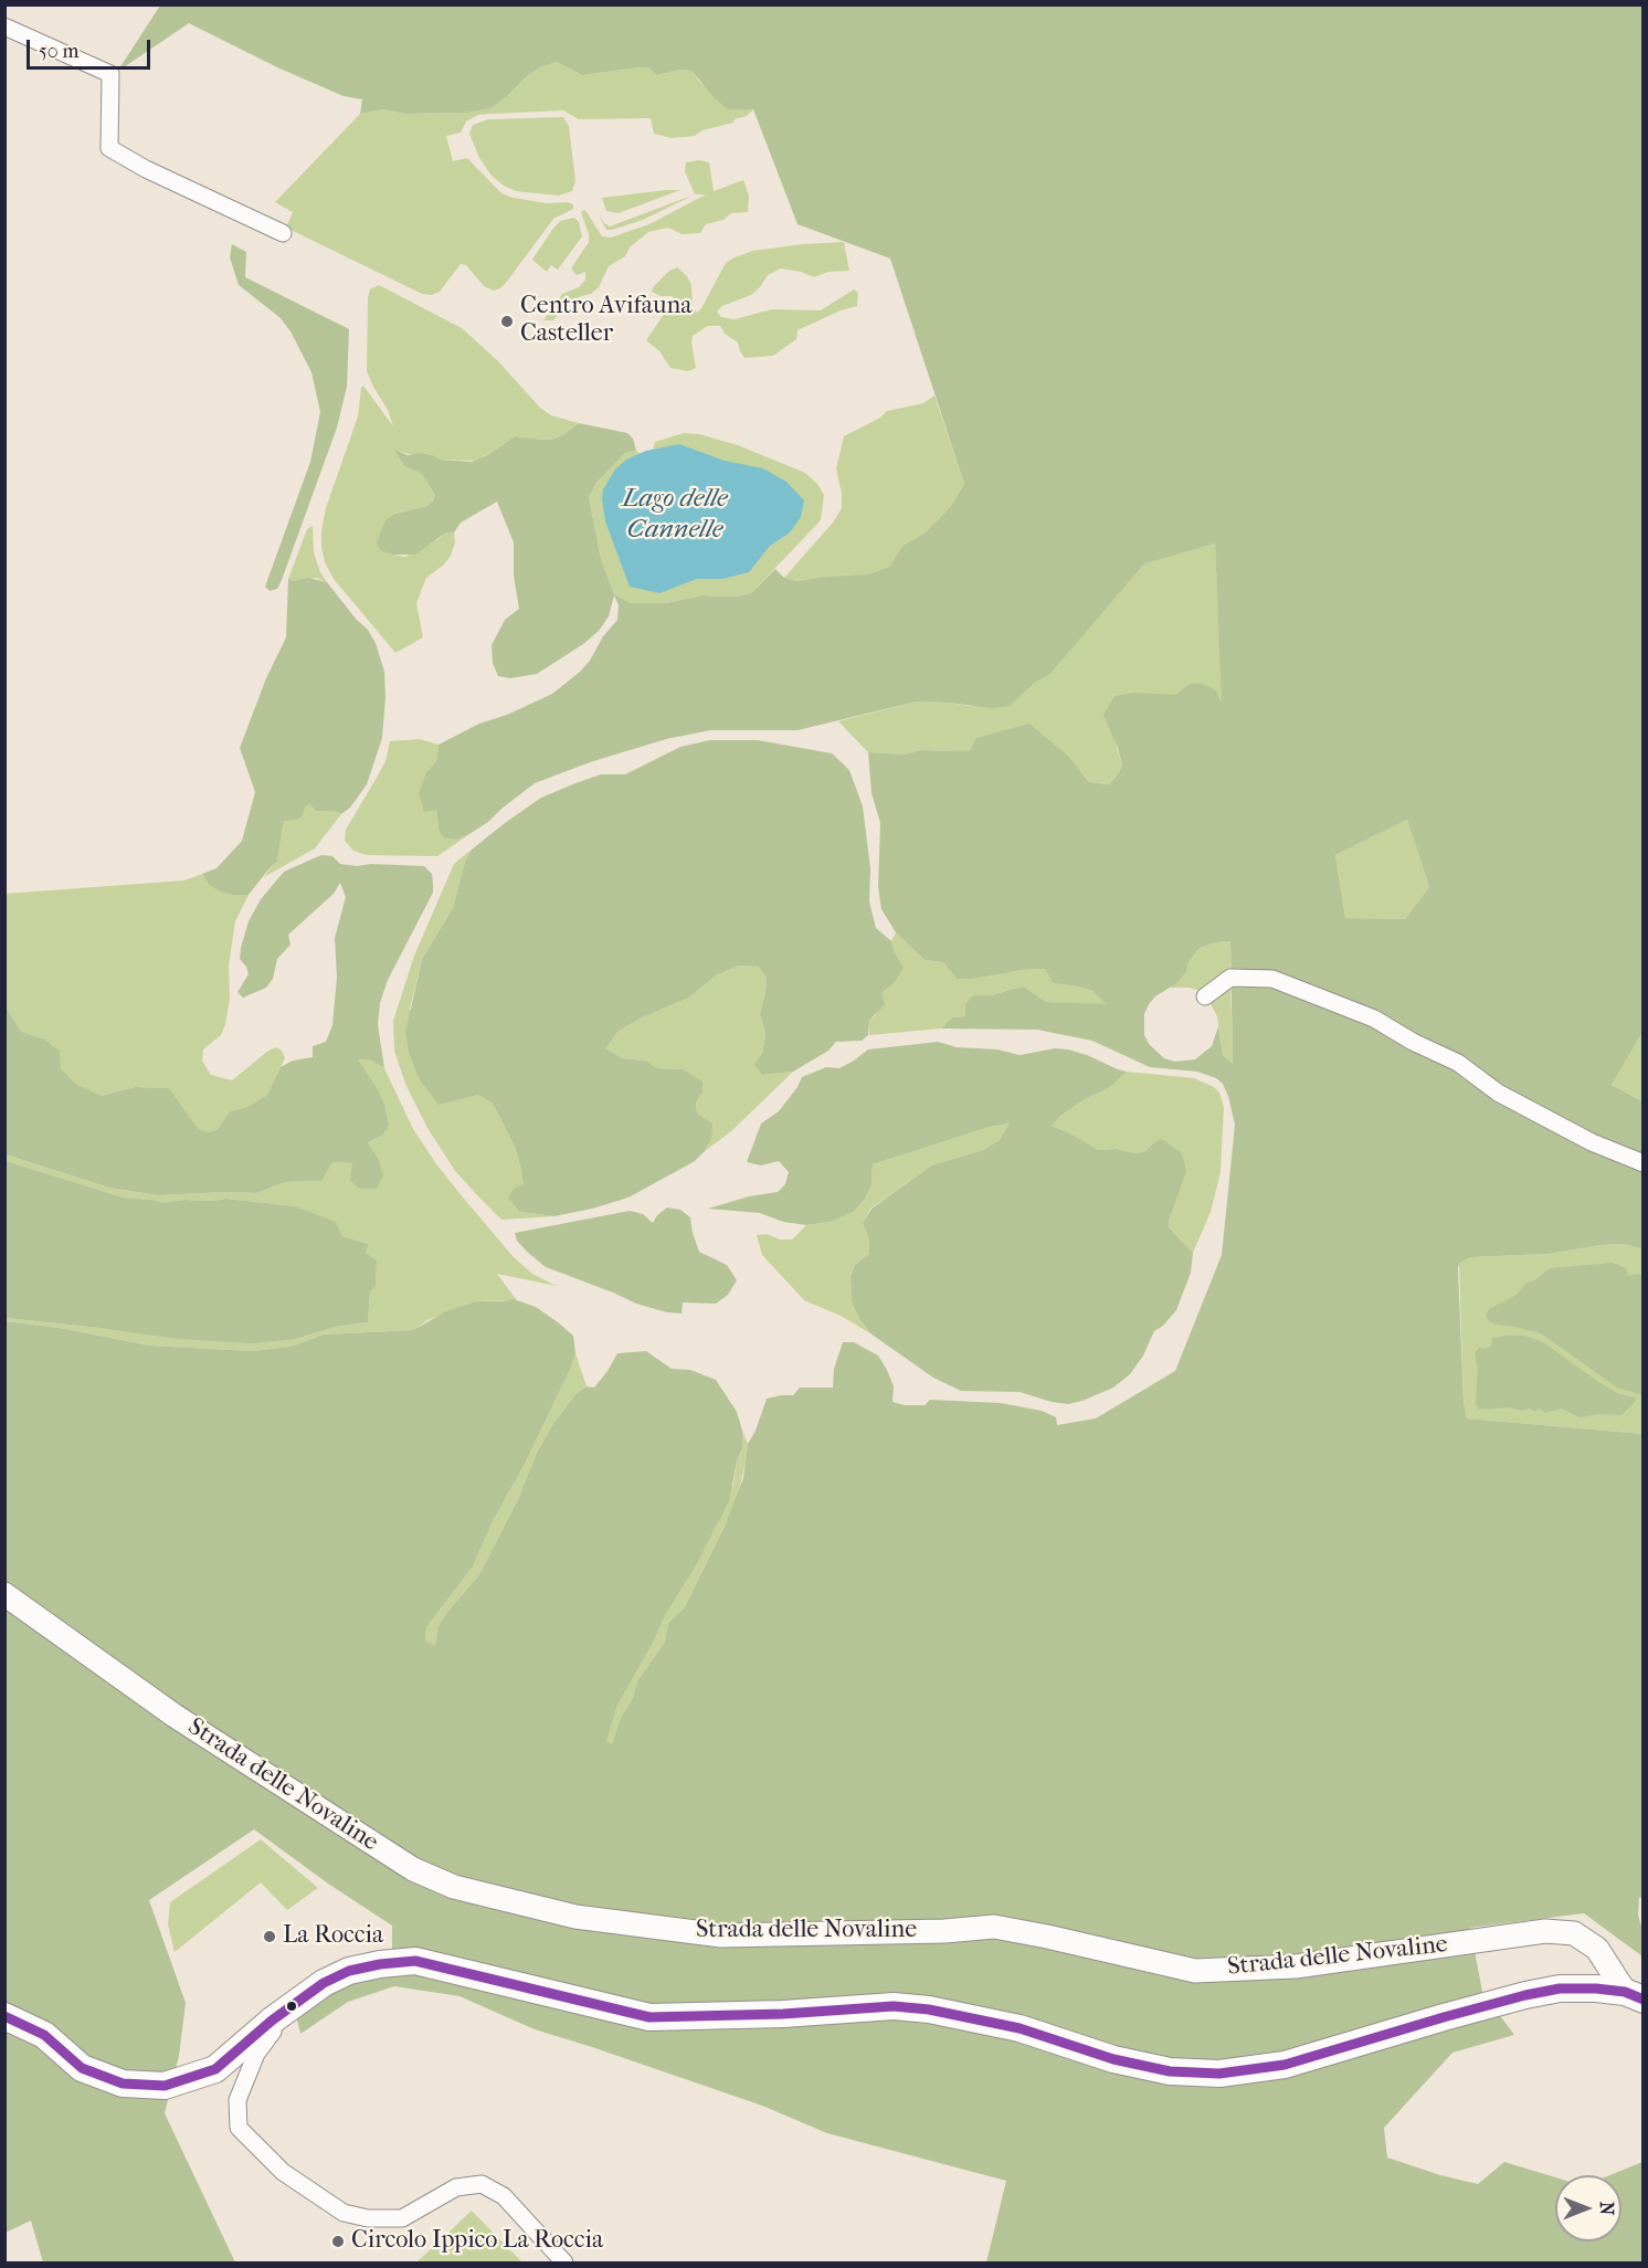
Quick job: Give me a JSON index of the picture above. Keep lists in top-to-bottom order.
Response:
{
  "streets": {
    "street": ["Strada delle Novaline"]
  },
  "water": ["Lago delle Cannelle"],
  "places": ["Centro Avifauna Casteller", "La Roccia", "Circolo Ippico La Roccia"],
  "scale_bar": "50 m",
  "north": "right"
}
